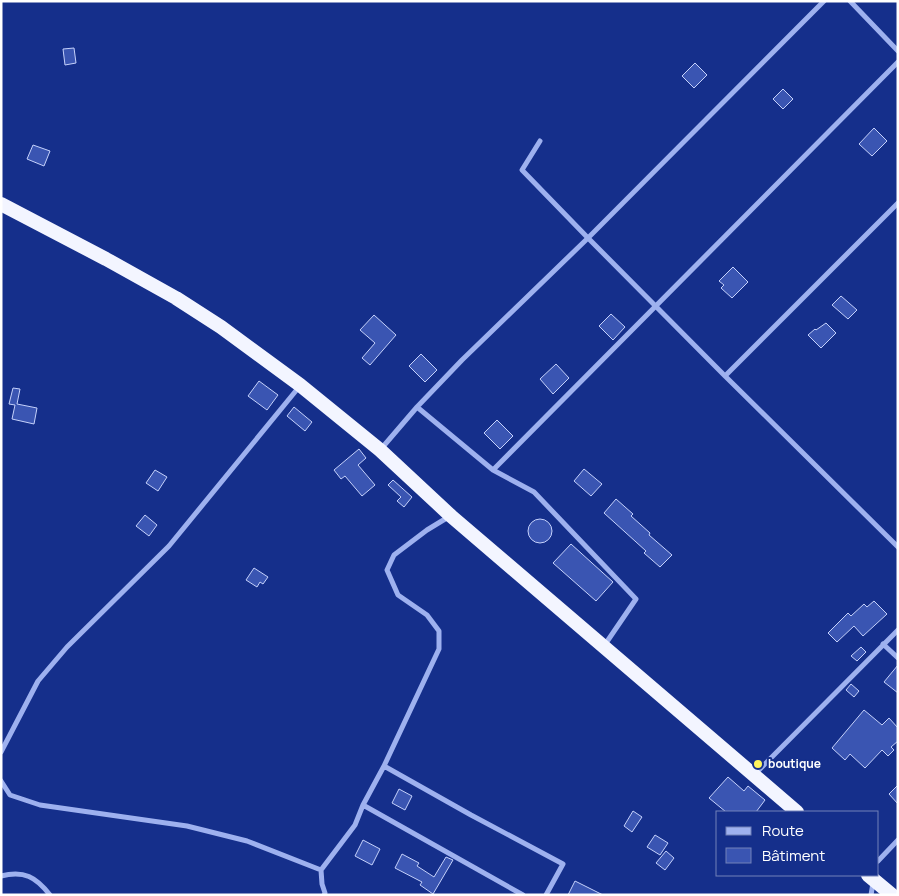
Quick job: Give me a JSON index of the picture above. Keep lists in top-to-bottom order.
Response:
{
  "places": ["boutique"],
  "legend": ["Route", "Bâtiment"]
}
